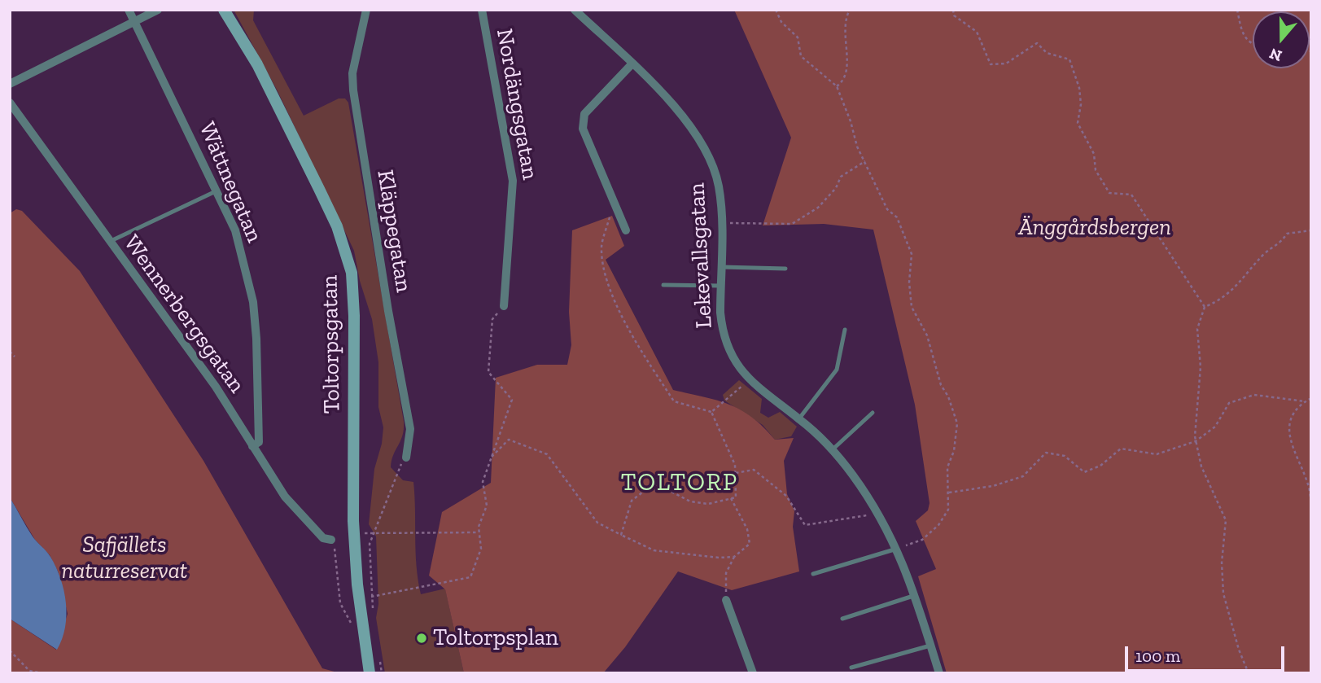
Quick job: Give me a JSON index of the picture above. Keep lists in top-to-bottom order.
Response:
{
  "streets": {
    "street": [
      "Nordängsgatan",
      "Wättnegatan",
      "Kläppegatan",
      "Lekevallsgatan",
      "Wennerbergsgatan",
      "Toltorpsgatan"
    ]
  },
  "crossings": [
    ["Wättnegatan", "Wennerbergsgatan"]
  ],
  "districts": ["TOLTORP"],
  "parks": ["Änggårdsbergen", "Safjällets naturreservat"],
  "places": ["Toltorpsplan"],
  "scale_bar": "100 m",
  "north": "bottom"
}
